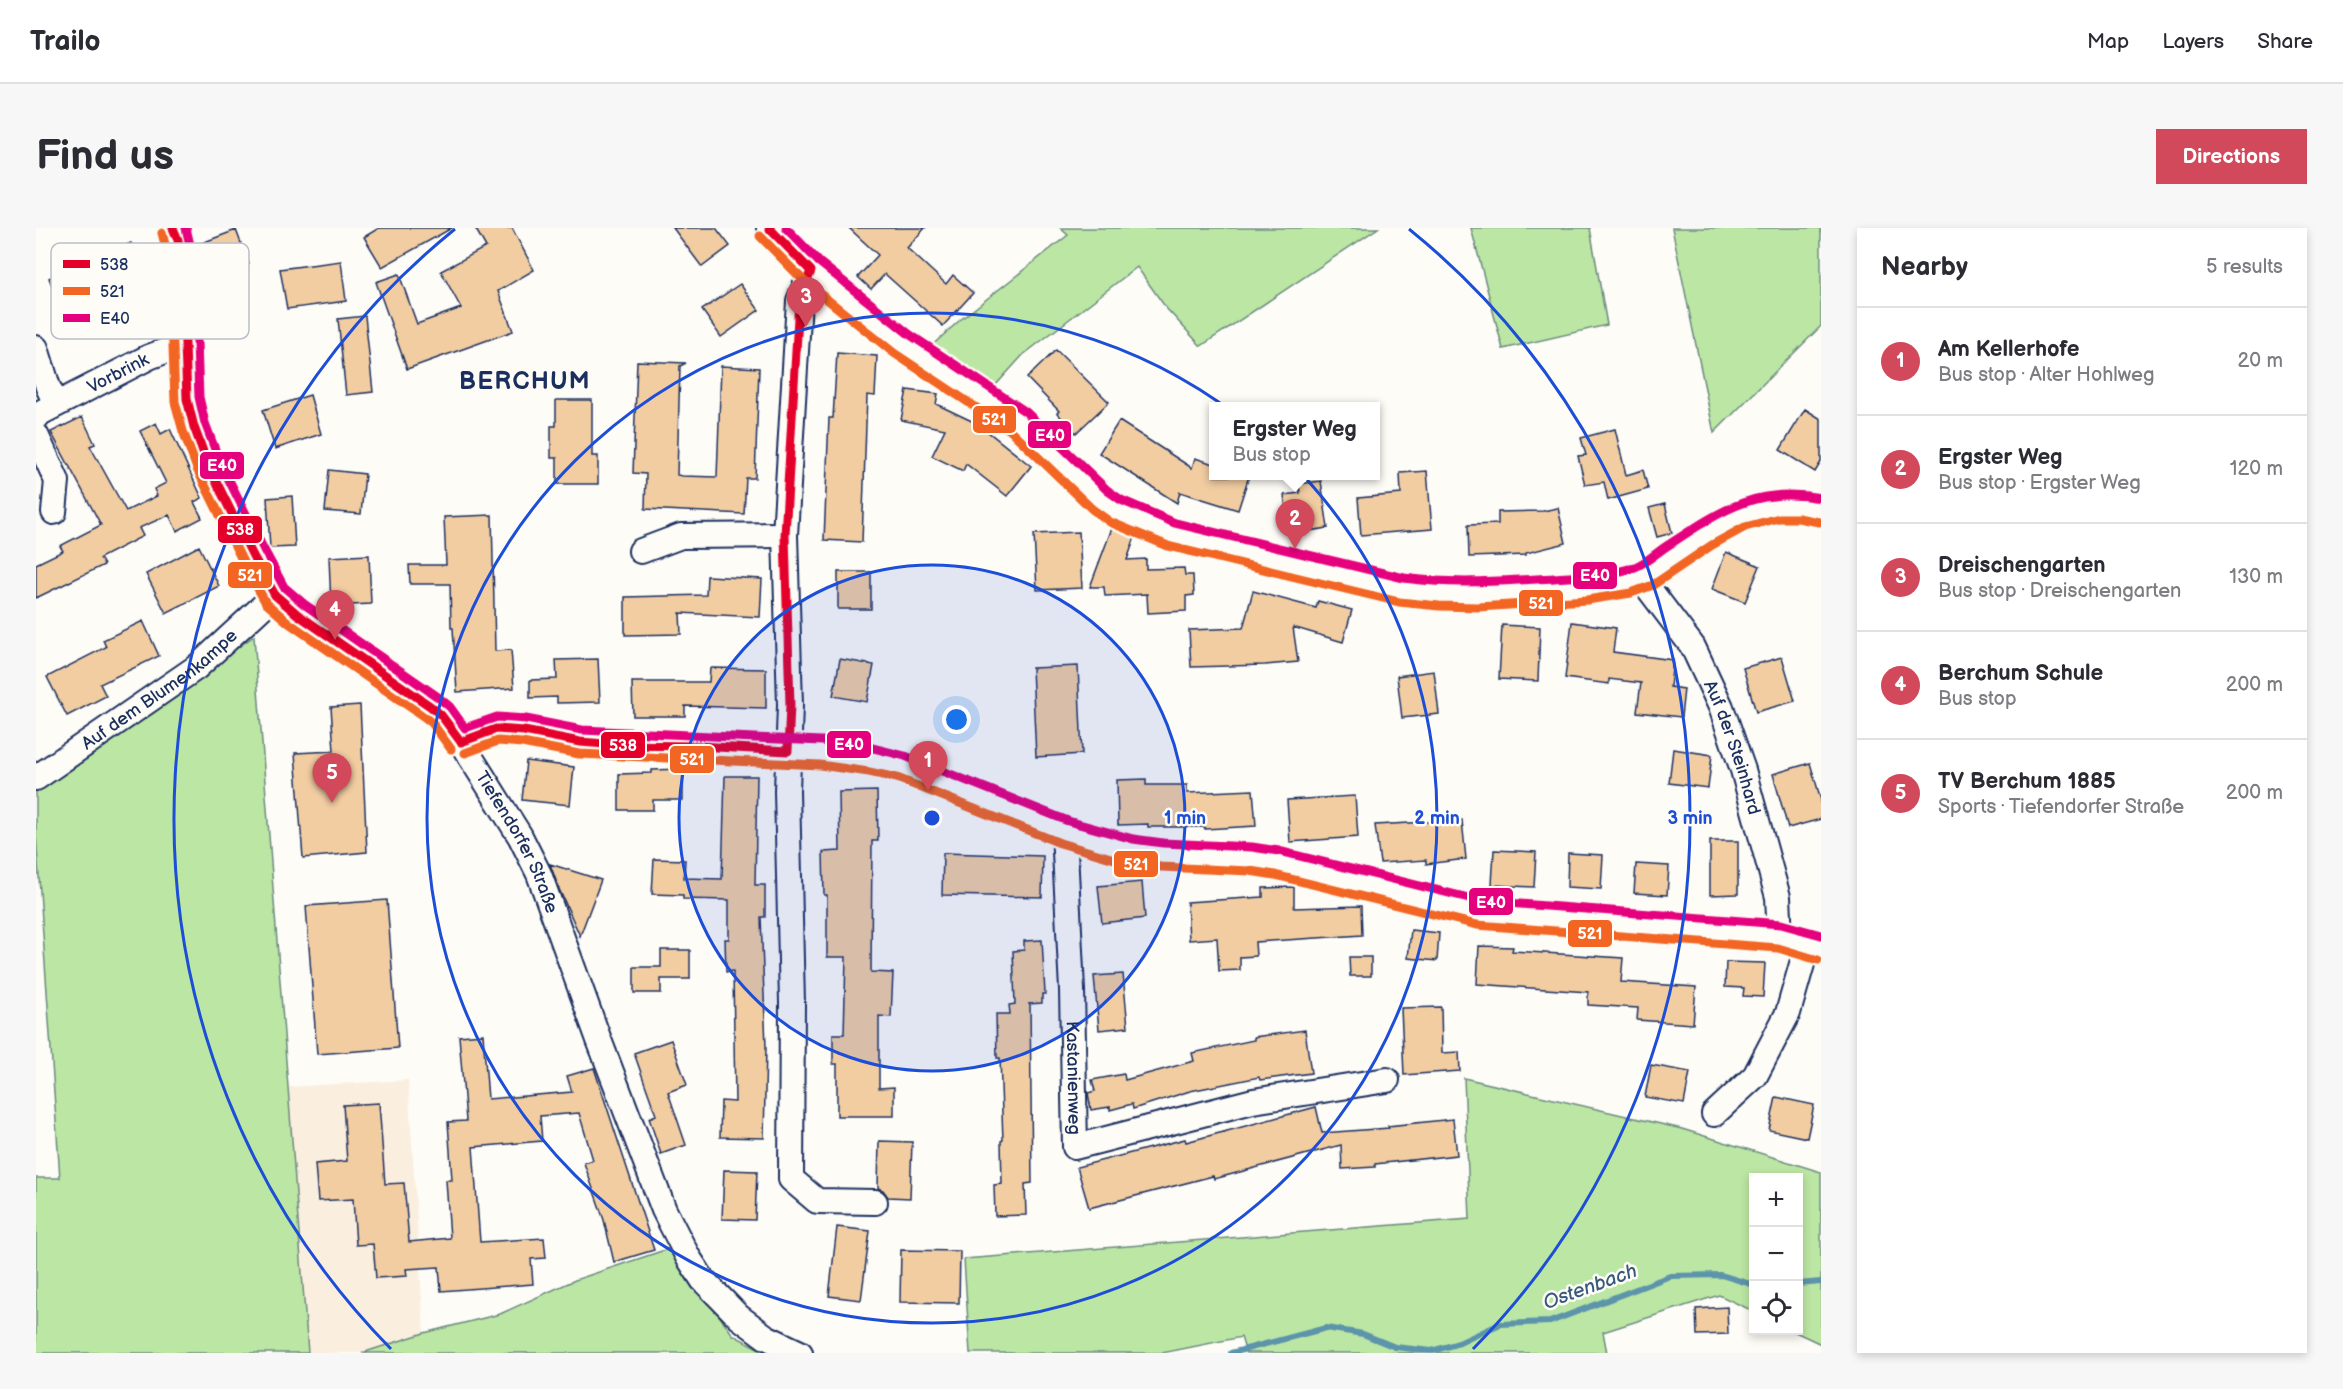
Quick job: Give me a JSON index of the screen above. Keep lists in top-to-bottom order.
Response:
{
  "streets": {
    "street": [
      "Vorbrink",
      "Auf dem Blumenkampe",
      "Auf der Steinhard",
      "Tiefendorfer Straße",
      "Kastanienweg"
    ]
  },
  "crossings": [
    ["Vorbrink", "Tiefendorfer Straße"],
    ["Auf dem Blumenkampe", "Tiefendorfer Straße"]
  ],
  "districts": ["BERCHUM"],
  "water": ["Ostenbach"],
  "lines": ["transit line 538", "transit line E40", "transit line 521"],
  "legend": ["538", "521", "E40"],
  "page": {
    "header": "Trailo",
    "nav": ["Map", "Layers", "Share"],
    "buttons": "Directions",
    "title": "Find us",
    "heading": ["Nearby", "5 results"],
    "pins": [
      "3",
      "2",
      "4",
      "1",
      "5"
    ],
    "list": [
      {
        "mark": "1",
        "name": "Am Kellerhofe",
        "note": "Bus stop · Alter Hohlweg",
        "value": "20 m"
      },
      {
        "mark": "2",
        "name": "Ergster Weg",
        "note": "Bus stop · Ergster Weg",
        "value": "120 m"
      },
      {
        "mark": "3",
        "name": "Dreischengarten",
        "note": "Bus stop · Dreischengarten",
        "value": "130 m"
      },
      {
        "mark": "4",
        "name": "Berchum Schule",
        "note": "Bus stop",
        "value": "200 m"
      },
      {
        "mark": "5",
        "name": "TV Berchum 1885",
        "note": "Sports · Tiefendorfer Straße",
        "value": "200 m"
      }
    ],
    "popup": ["Ergster Weg", "Bus stop"],
    "map_buttons": ["+", "−"]
  },
  "rings": ["1 min", "2 min", "3 min"]
}
